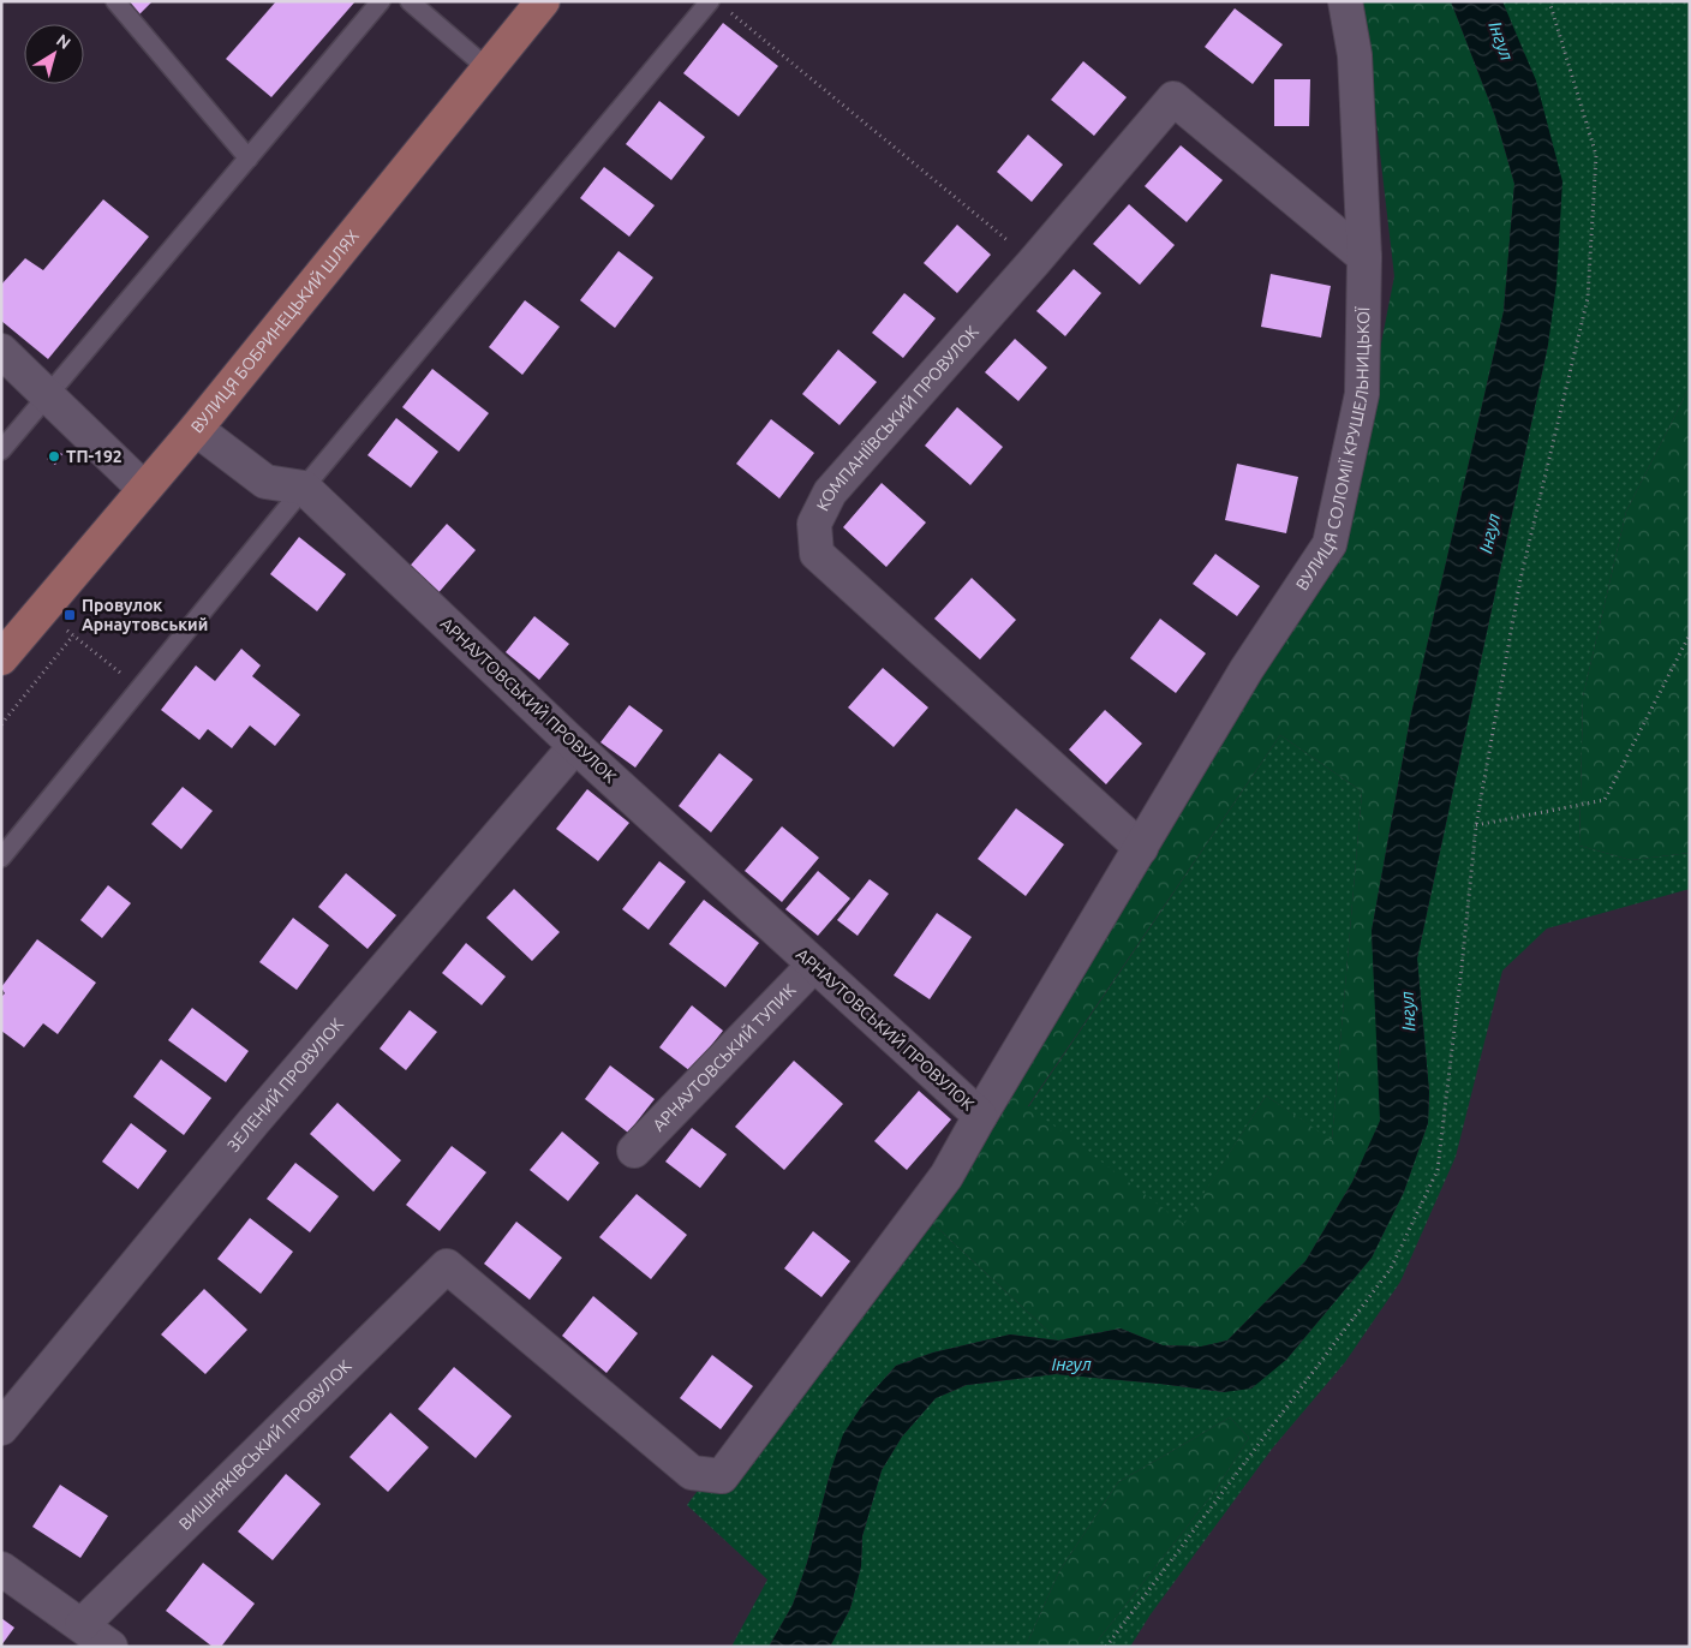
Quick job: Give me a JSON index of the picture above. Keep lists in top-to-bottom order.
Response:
{
  "streets": {
    "main road": ["ВУЛИЦЯ БОБРИНЕЦЬКИЙ ШЛЯХ"],
    "street": [
      "КОМПАНІЇВСЬКИЙ ПРОВУЛОК",
      "ВУЛИЦЯ СОЛОМІЇ КРУШЕЛЬНИЦЬКОЇ",
      "АРНАУТОВСЬКИЙ ПРОВУЛОК",
      "АРНАУТОВСЬКИЙ ТУПИК",
      "ЗЕЛЕНИЙ ПРОВУЛОК",
      "ВИШНЯКІВСЬКИЙ ПРОВУЛОК"
    ]
  },
  "crossings": [
    ["КОМПАНІЇВСЬКИЙ ПРОВУЛОК", "ВУЛИЦЯ СОЛОМІЇ КРУШЕЛЬНИЦЬКОЇ"],
    ["ВУЛИЦЯ СОЛОМІЇ КРУШЕЛЬНИЦЬКОЇ", "АРНАУТОВСЬКИЙ ПРОВУЛОК"],
    ["АРНАУТОВСЬКИЙ ПРОВУЛОК", "АРНАУТОВСЬКИЙ ТУПИК"],
    ["АРНАУТОВСЬКИЙ ПРОВУЛОК", "ЗЕЛЕНИЙ ПРОВУЛОК"],
    ["АРНАУТОВСЬКИЙ ПРОВУЛОК", "ВИШНЯКІВСЬКИЙ ПРОВУЛОК"]
  ],
  "water": ["Інгул"],
  "places": {
    "other": ["ТП-192"],
    "transit": ["Провулок Арнаутовський"]
  },
  "north": "top right"
}
